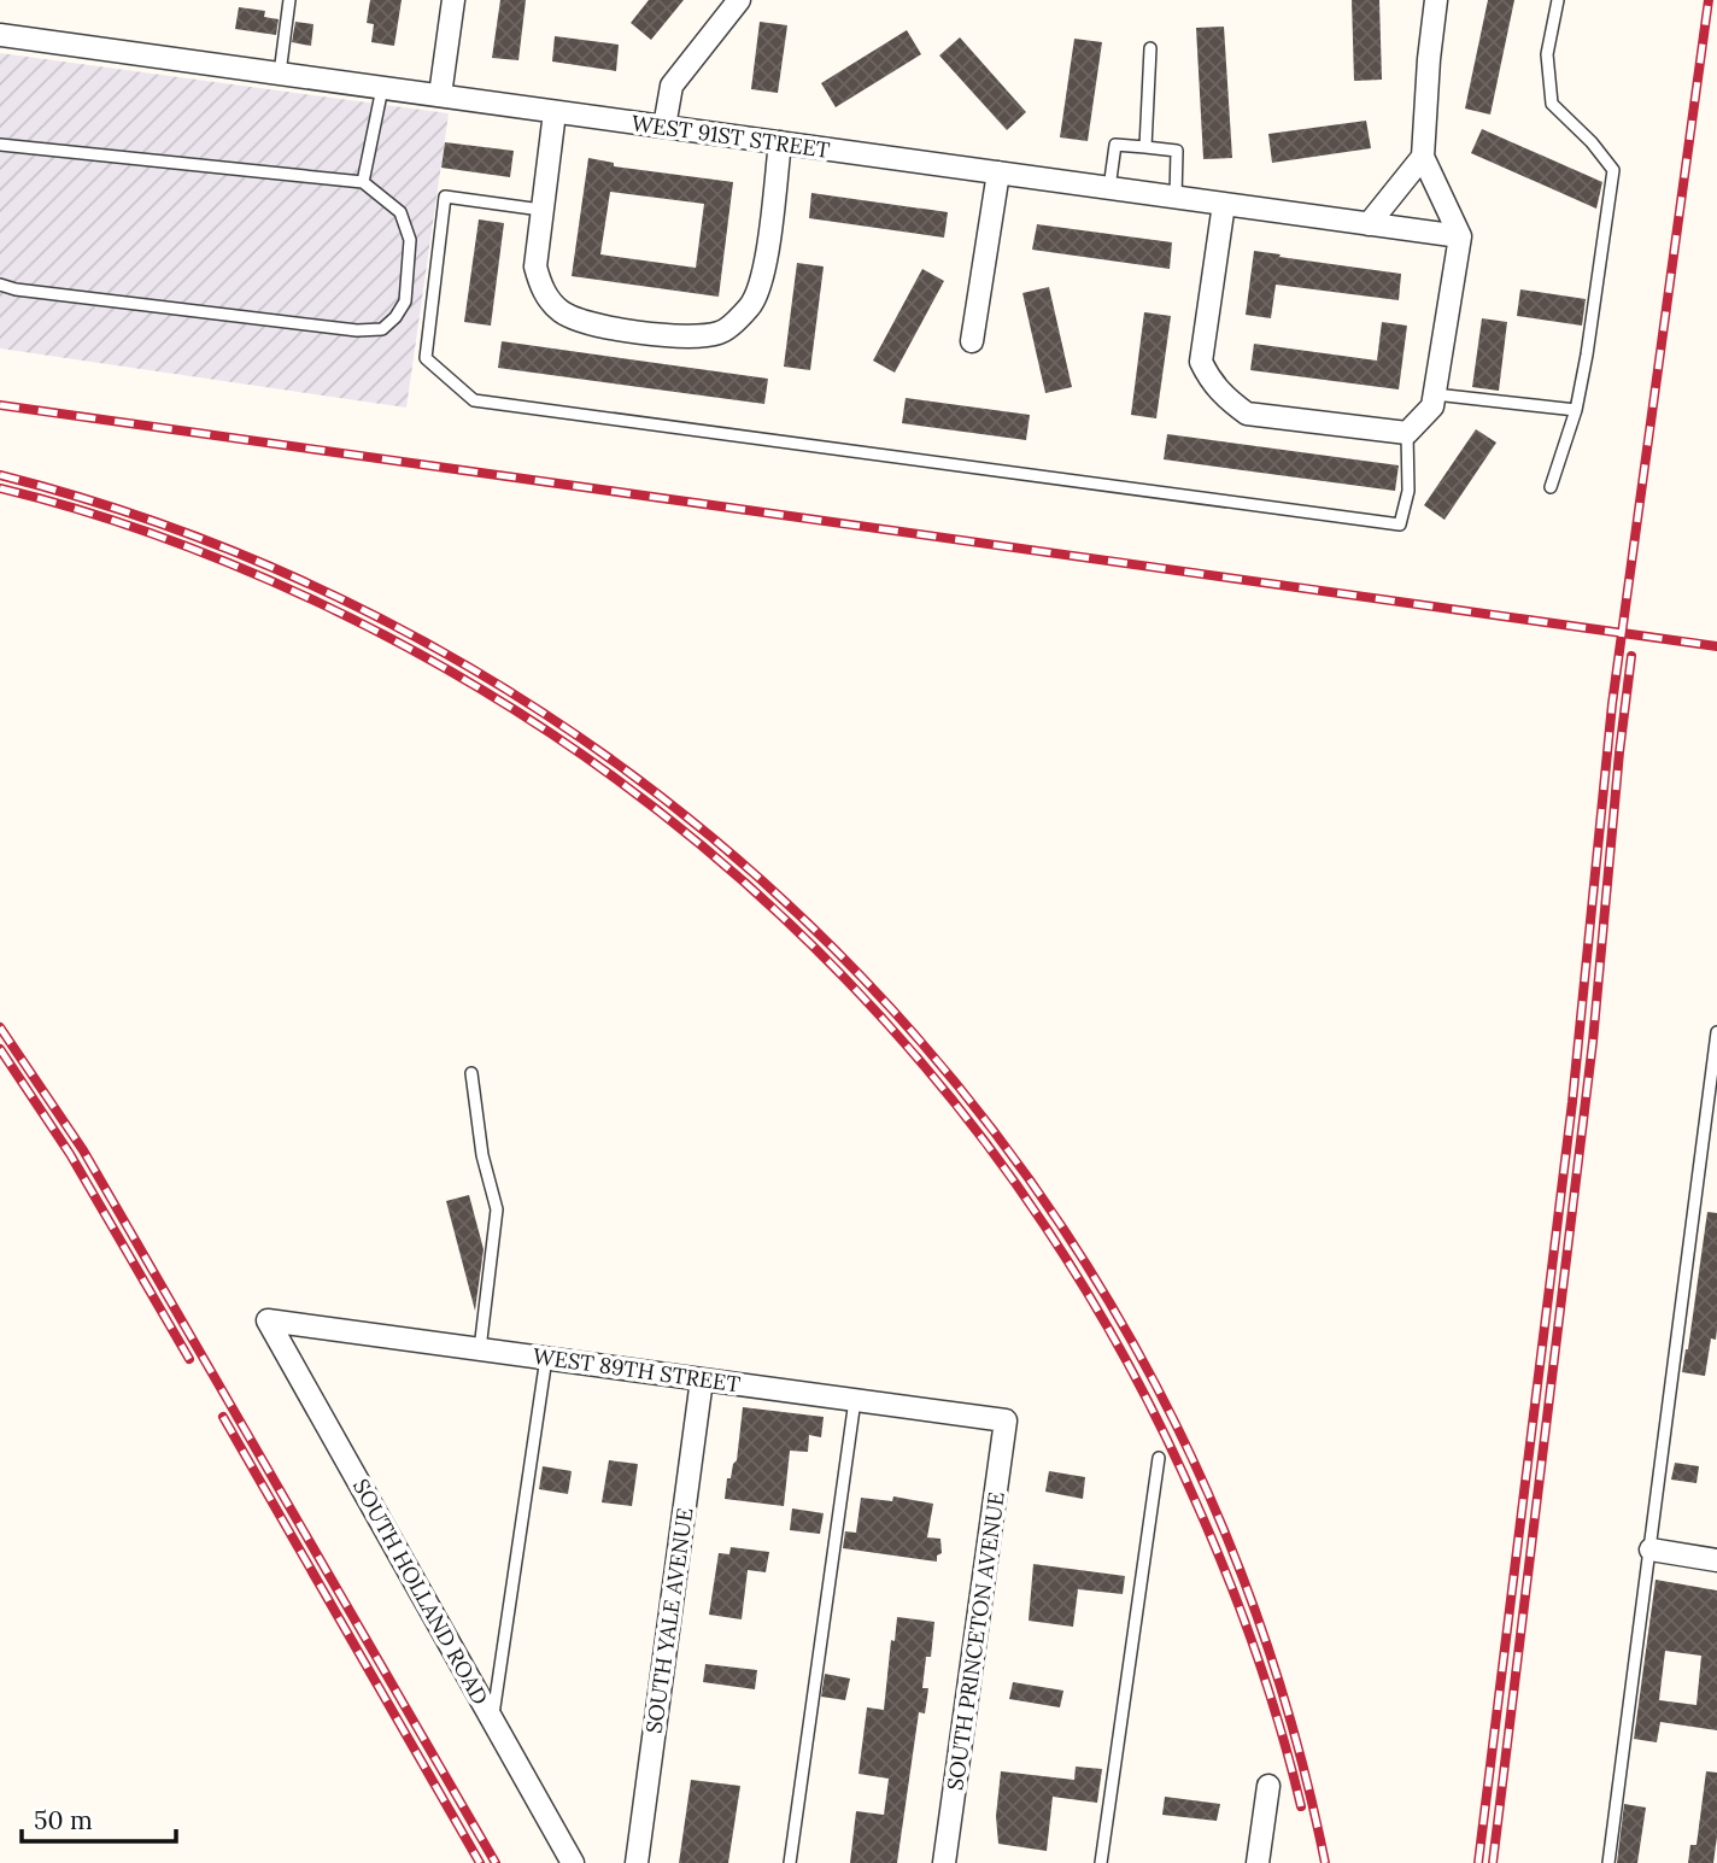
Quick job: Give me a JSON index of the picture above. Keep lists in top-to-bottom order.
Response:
{
  "streets": {
    "street": [
      "WEST 91ST STREET",
      "WEST 89TH STREET",
      "SOUTH HOLLAND ROAD",
      "SOUTH YALE AVENUE",
      "SOUTH PRINCETON AVENUE"
    ]
  },
  "crossings": [
    ["WEST 89TH STREET", "SOUTH HOLLAND ROAD"],
    ["WEST 89TH STREET", "SOUTH YALE AVENUE"],
    ["WEST 89TH STREET", "SOUTH PRINCETON AVENUE"]
  ],
  "scale_bar": "50 m"
}
